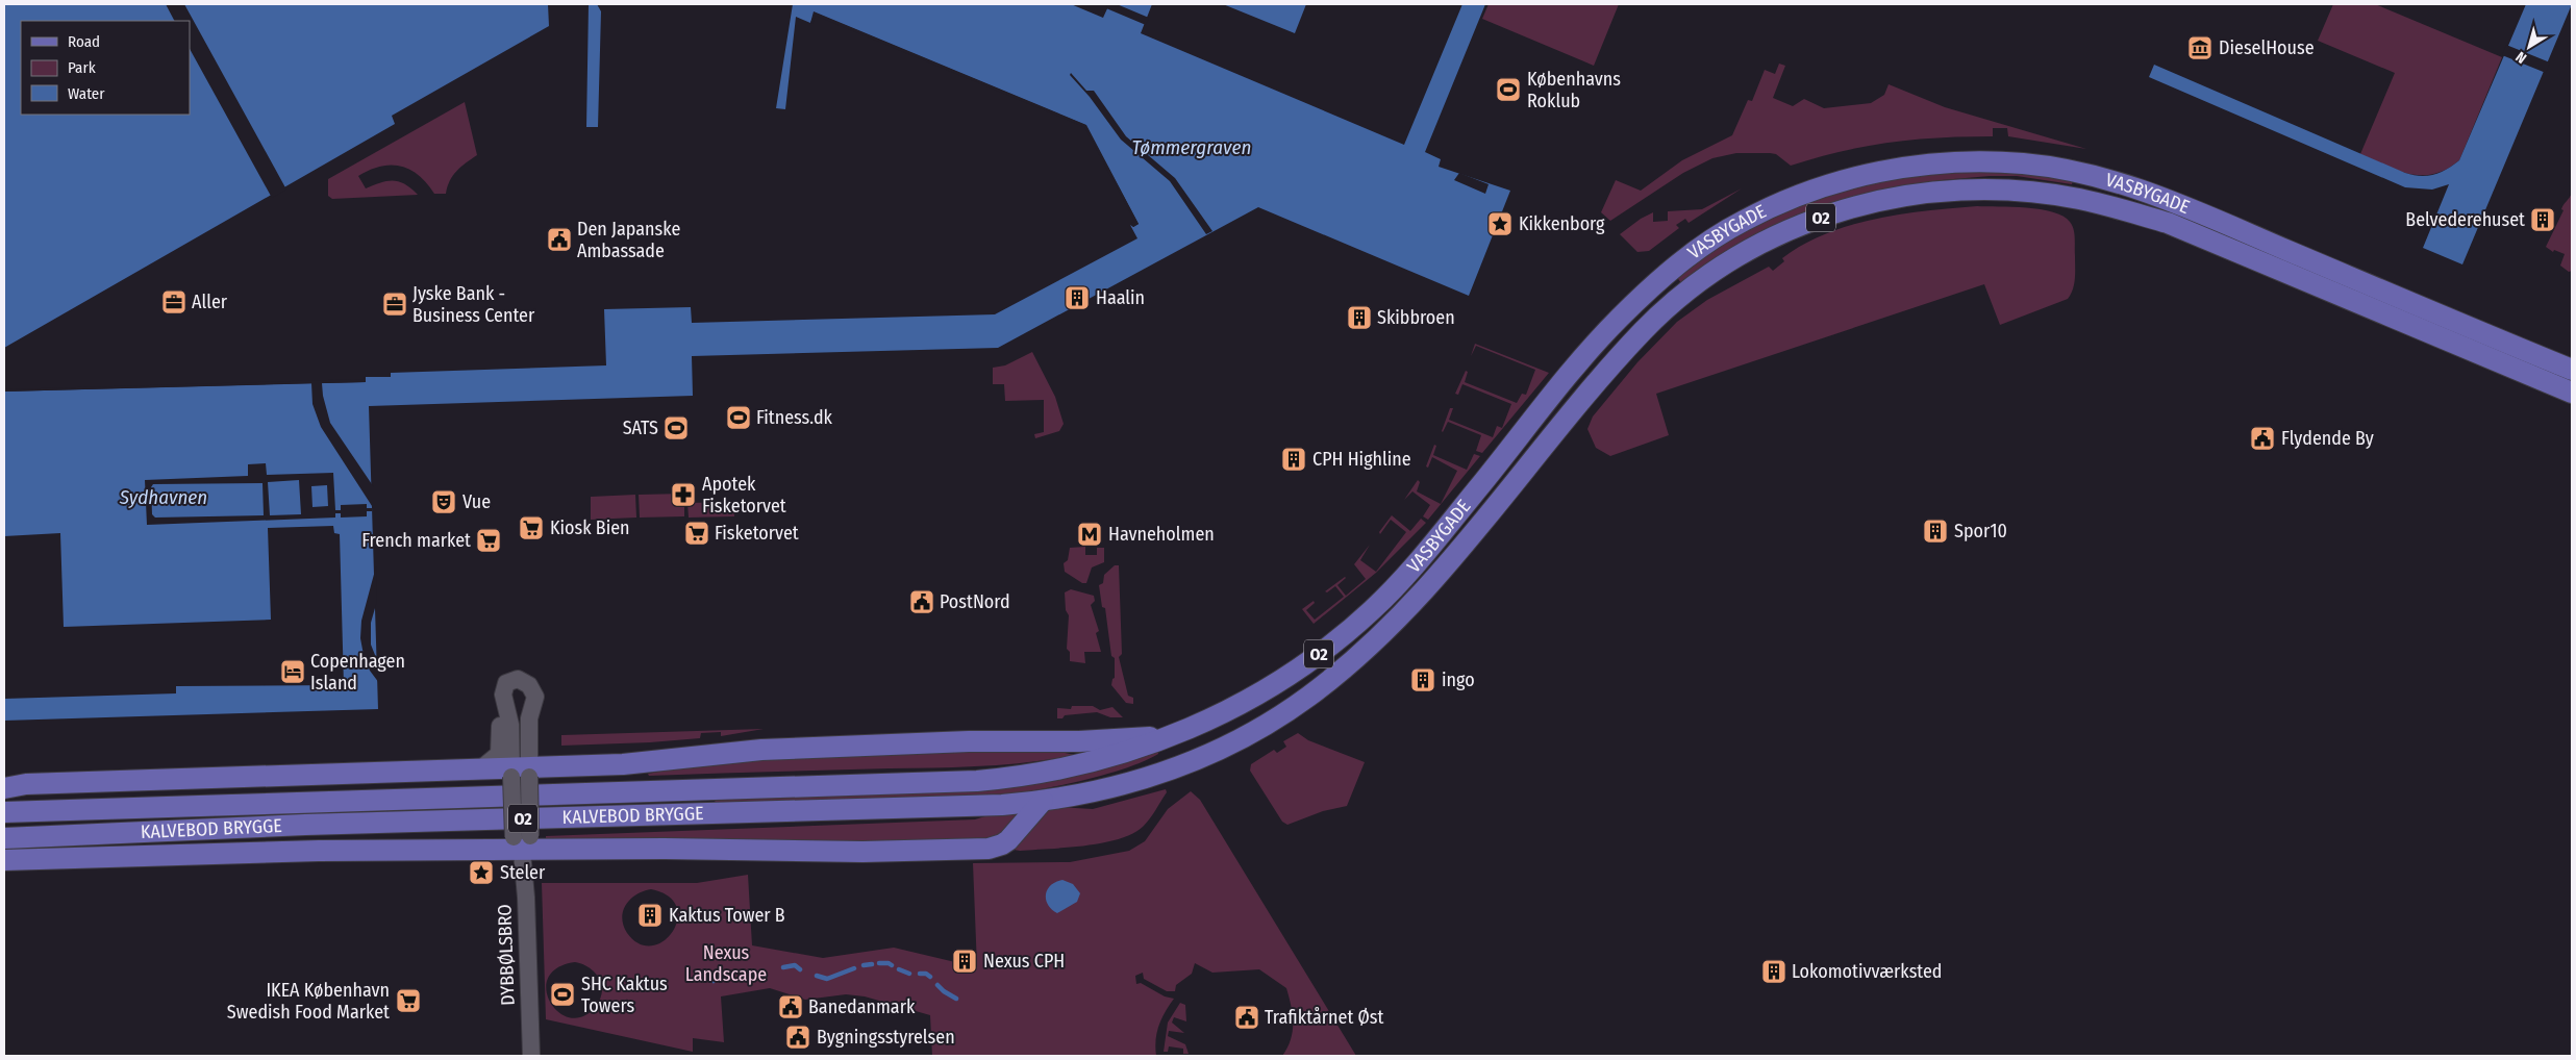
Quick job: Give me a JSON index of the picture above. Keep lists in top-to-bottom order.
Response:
{
  "streets": {
    "main road": ["VASBYGADE", "O2", "KALVEBOD BRYGGE"],
    "street": ["DYBBØLSBRO"]
  },
  "crossings": [
    ["VASBYGADE", "KALVEBOD BRYGGE"]
  ],
  "water": ["Tømmergraven", "Sydhavnen"],
  "parks": ["Nexus Landscape"],
  "places": {
    "museum": ["DieselHouse"],
    "sports": [
      "Københavns Roklub",
      "Fitness.dk",
      "SATS",
      "SHC Kaktus Towers"
    ],
    "building": [
      "Belvederehuset",
      "Haalin",
      "Skibbroen",
      "CPH Highline",
      "Spor10",
      "ingo",
      "Kaktus Tower B",
      "Nexus CPH",
      "Lokomotivværksted"
    ],
    "place": ["Kikkenborg", "Steler"],
    "public building": [
      "Den Japanske Ambassade",
      "Flydende By",
      "PostNord",
      "Banedanmark",
      "Trafiktårnet Øst",
      "Bygningsstyrelsen"
    ],
    "office": ["Aller", "Jyske Bank - Business Center"],
    "pharmacy": ["Apotek Fisketorvet"],
    "theatre": ["Vue"],
    "supermarket": [
      "Kiosk Bien",
      "Fisketorvet",
      "French market",
      "IKEA København Swedish Food Market"
    ],
    "metro station": ["Havneholmen"],
    "hotel": ["Copenhagen Island"]
  },
  "legend": ["Road", "Park", "Water"],
  "north": "bottom left"
}
